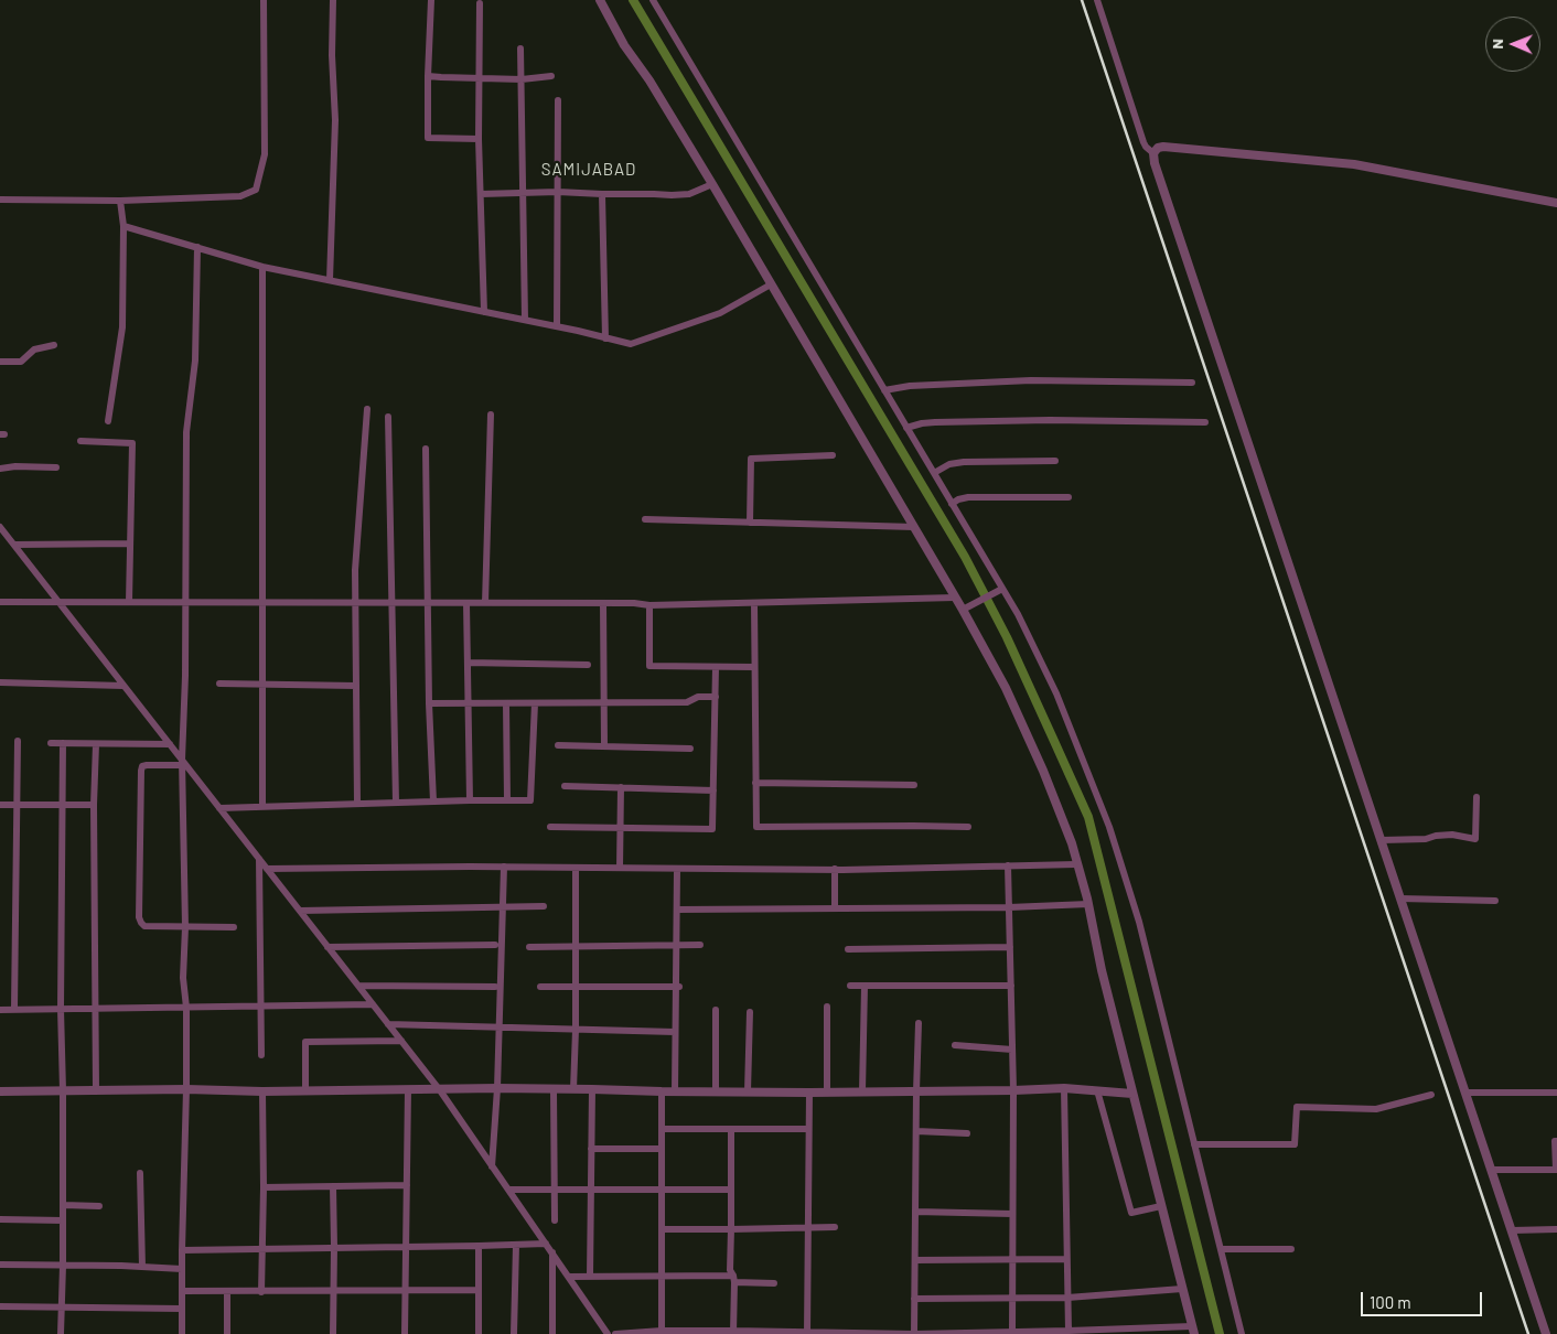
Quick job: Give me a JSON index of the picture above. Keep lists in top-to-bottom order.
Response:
{
  "districts": ["SAMIJABAD"],
  "scale_bar": "100 m",
  "north": "left"
}
